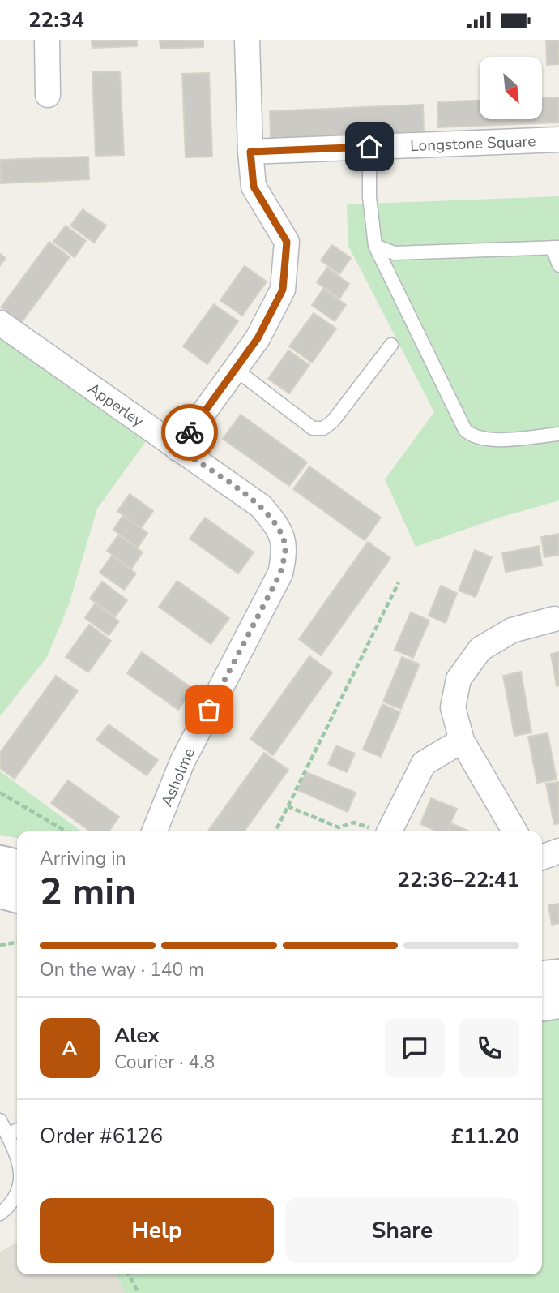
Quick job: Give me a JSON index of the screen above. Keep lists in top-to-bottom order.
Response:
{
  "streets": {
    "street": ["Longstone Square", "Apperley", "Asholme"]
  },
  "crossings": [
    ["Apperley", "Asholme"]
  ],
  "north": "bottom right",
  "page": {
    "status": "22:34",
    "heading": ["2 min", "Arriving in", "22:36–22:41"],
    "panel": [
      "Alex",
      "Courier · 4.8",
      "Order #6126",
      "£11.20"
    ],
    "bar": "On the way · 140 m",
    "round": "A",
    "buttons": ["Help", "Share"]
  }
}
